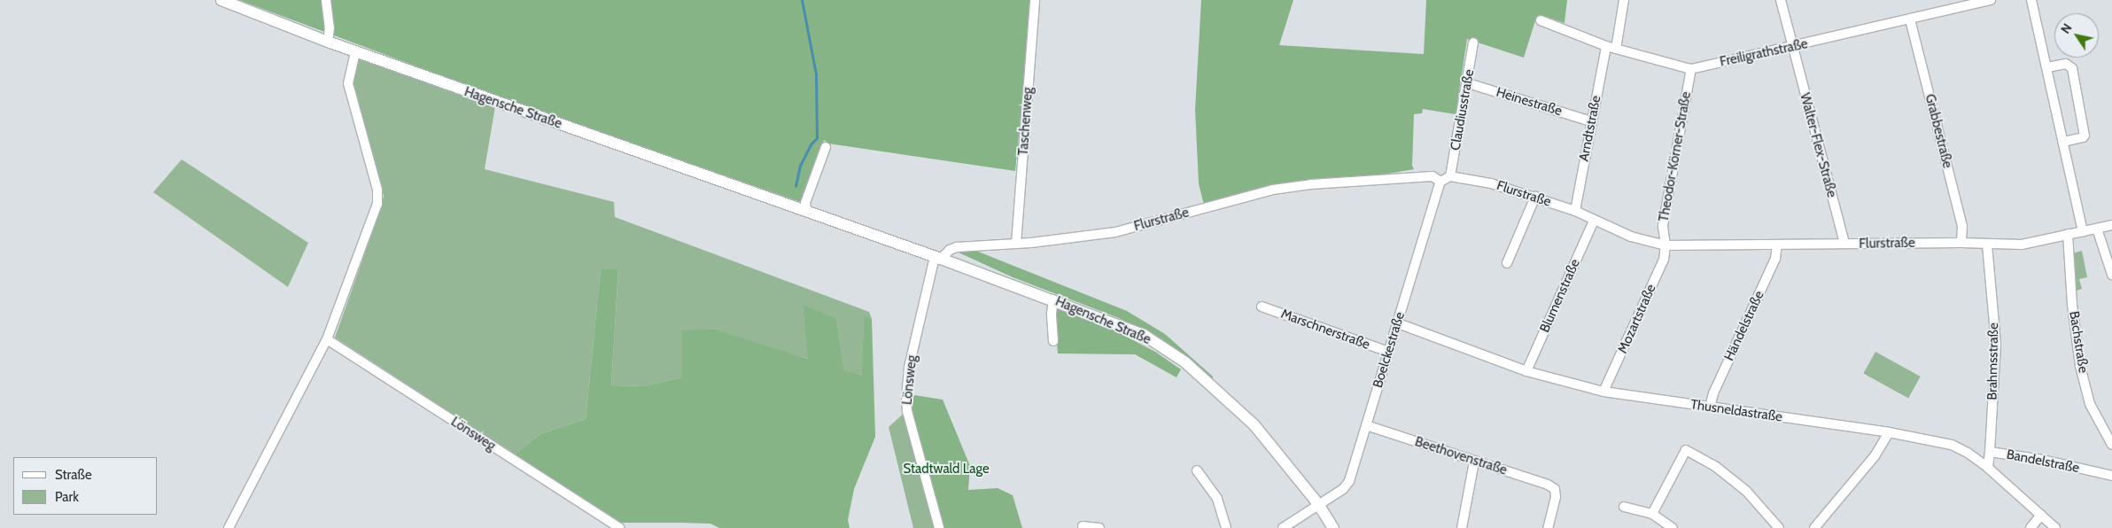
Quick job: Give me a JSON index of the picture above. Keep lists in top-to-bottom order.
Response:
{
  "streets": {
    "street": [
      "Freiligrathstraße",
      "Heinestraße",
      "Hagensche Straße",
      "Claudiusstraße",
      "Taschenweg",
      "Arndtstraße",
      "Grabbestraße",
      "Walter-Flex-Straße",
      "Theodor-Körner-Straße",
      "Flurstraße",
      "Blumenstraße",
      "Mozartstraße",
      "Händelstraße",
      "Marschnerstraße",
      "Bachstraße",
      "Boelckestraße",
      "Brahmsstraße",
      "Lönsweg",
      "Thusneldastraße",
      "Beethovenstraße",
      "Bandelstraße"
    ]
  },
  "crossings": [
    ["Freiligrathstraße", "Arndtstraße"],
    ["Freiligrathstraße", "Grabbestraße"],
    ["Freiligrathstraße", "Walter-Flex-Straße"],
    ["Freiligrathstraße", "Theodor-Körner-Straße"],
    ["Heinestraße", "Claudiusstraße"],
    ["Heinestraße", "Arndtstraße"],
    ["Hagensche Straße", "Flurstraße"],
    ["Hagensche Straße", "Boelckestraße"],
    ["Hagensche Straße", "Lönsweg"],
    ["Claudiusstraße", "Flurstraße"],
    ["Taschenweg", "Flurstraße"],
    ["Arndtstraße", "Flurstraße"],
    ["Grabbestraße", "Flurstraße"],
    ["Walter-Flex-Straße", "Flurstraße"],
    ["Theodor-Körner-Straße", "Flurstraße"],
    ["Theodor-Körner-Straße", "Mozartstraße"],
    ["Flurstraße", "Blumenstraße"],
    ["Flurstraße", "Mozartstraße"],
    ["Flurstraße", "Händelstraße"],
    ["Flurstraße", "Bachstraße"],
    ["Flurstraße", "Boelckestraße"],
    ["Flurstraße", "Brahmsstraße"],
    ["Flurstraße", "Lönsweg"],
    ["Blumenstraße", "Thusneldastraße"],
    ["Mozartstraße", "Thusneldastraße"],
    ["Händelstraße", "Thusneldastraße"],
    ["Marschnerstraße", "Boelckestraße"],
    ["Boelckestraße", "Thusneldastraße"],
    ["Boelckestraße", "Beethovenstraße"],
    ["Brahmsstraße", "Bandelstraße"],
    ["Thusneldastraße", "Bandelstraße"]
  ],
  "parks": ["Stadtwald Lage"],
  "legend": ["Straße", "Park"],
  "north": "top left"
}
